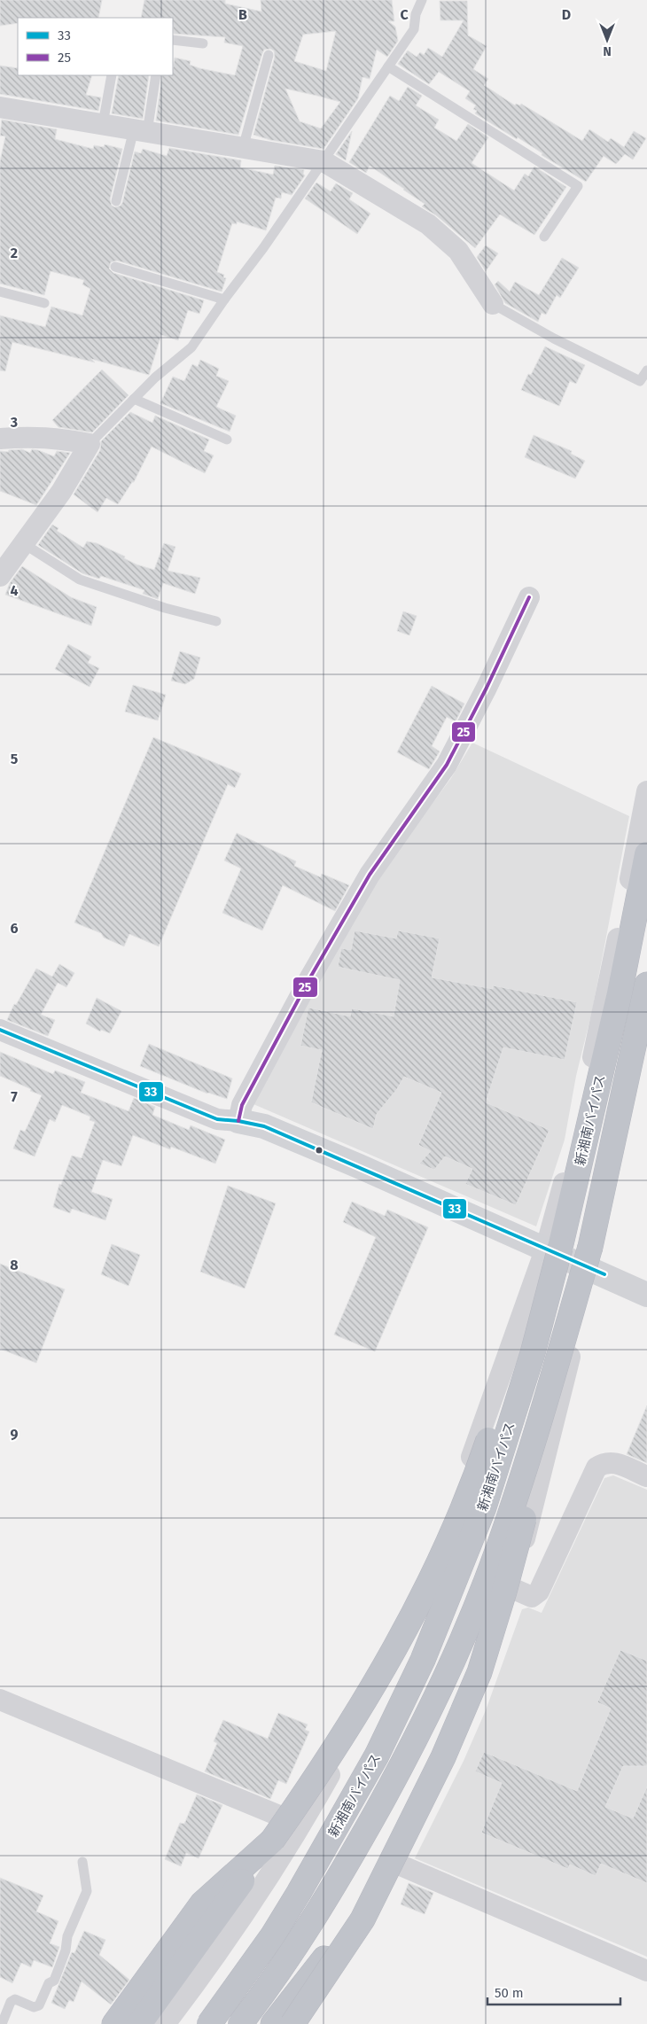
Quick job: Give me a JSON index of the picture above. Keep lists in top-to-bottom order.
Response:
{
  "streets": {
    "highway": ["新湘南バイパス"]
  },
  "lines": ["transit line 25", "transit line 33"],
  "legend": ["33", "25"],
  "scale_bar": "50 m",
  "north": "bottom",
  "grid": {
    "columns": ["B", "C", "D"],
    "rows": [
      "2",
      "3",
      "4",
      "5",
      "6",
      "7",
      "8",
      "9"
    ]
  }
}
